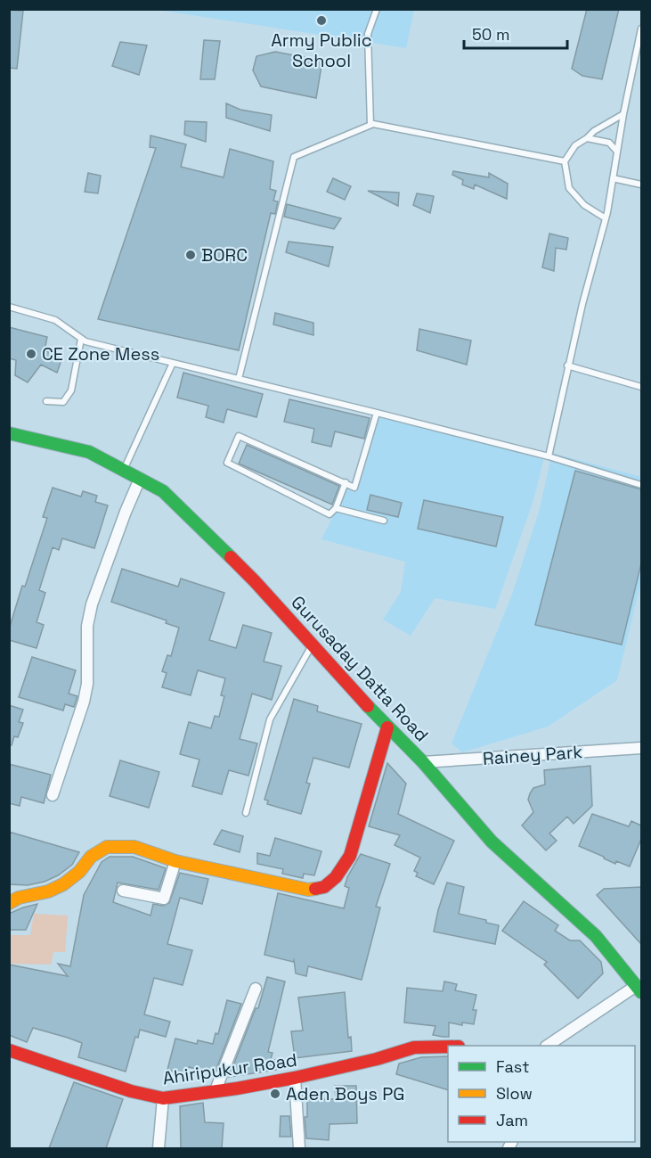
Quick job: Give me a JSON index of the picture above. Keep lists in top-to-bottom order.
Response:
{
  "streets": {
    "street": ["Gurusaday Datta Road", "Rainey Park", "Ahiripukur Road"]
  },
  "crossings": [
    ["Gurusaday Datta Road", "Rainey Park"]
  ],
  "places": [
    "Army Public School",
    "BORC",
    "CE Zone Mess",
    "Aden Boys PG"
  ],
  "legend": ["Fast", "Slow", "Jam"],
  "scale_bar": "50 m"
}
